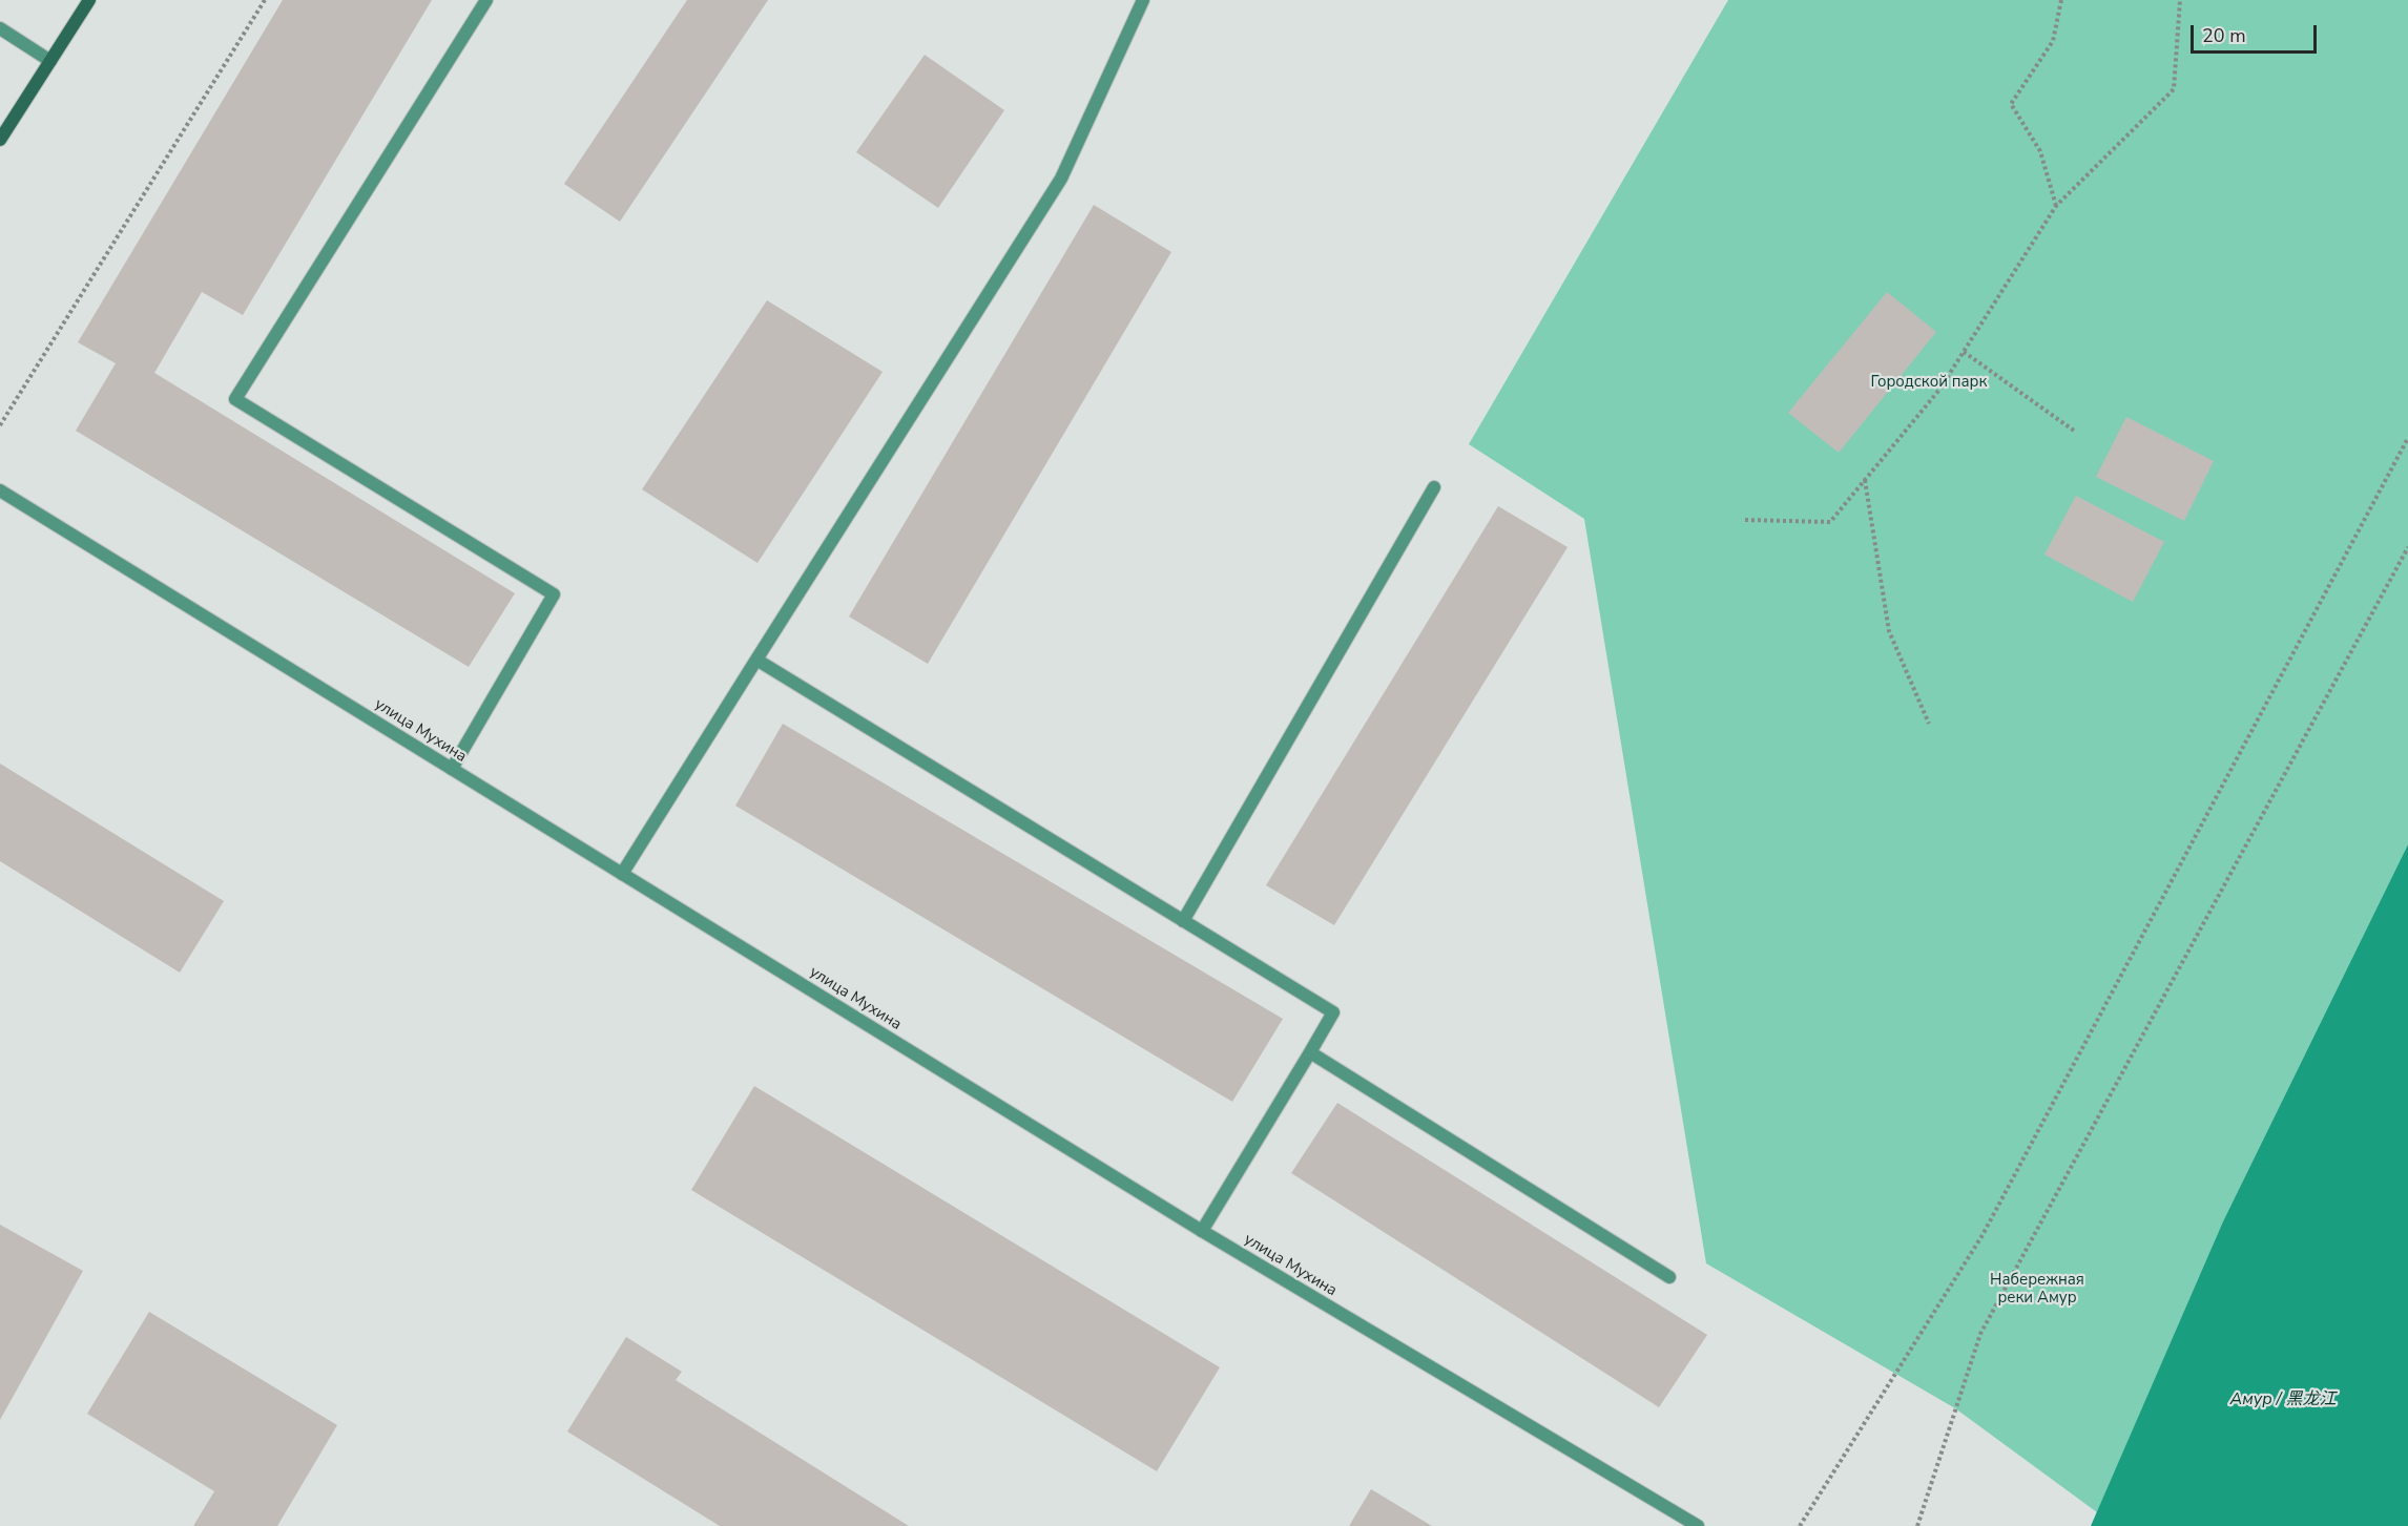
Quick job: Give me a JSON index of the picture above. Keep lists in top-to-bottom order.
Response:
{
  "streets": {
    "street": ["улица Мухина"]
  },
  "water": ["Амур / 黑龙江"],
  "parks": ["Городской парк", "Набережная реки Амур"],
  "scale_bar": "20 m"
}
